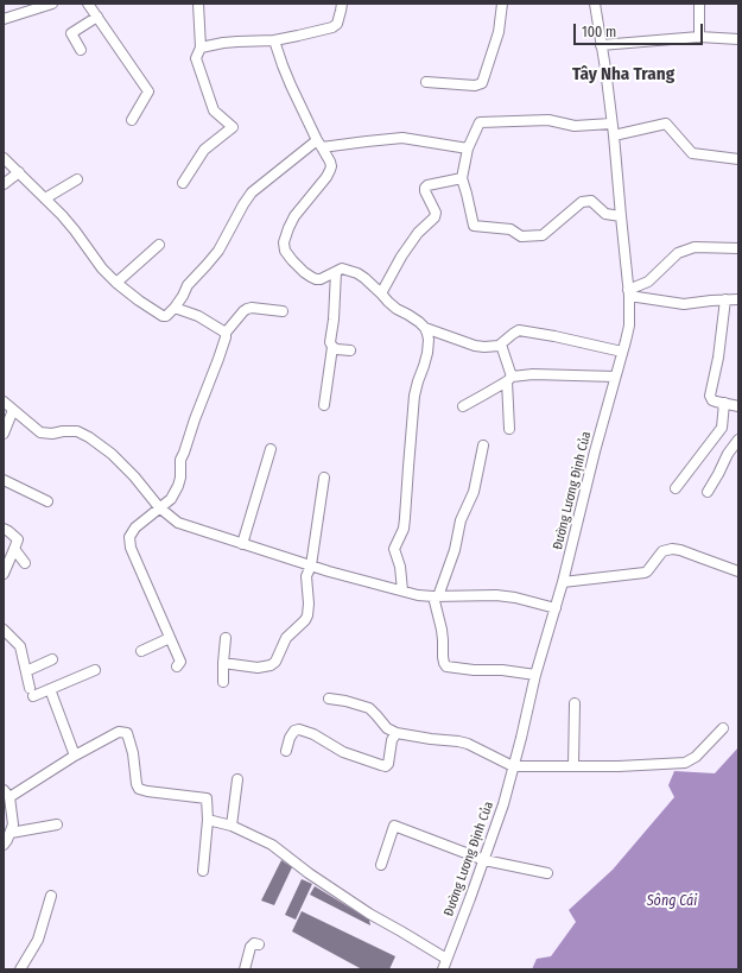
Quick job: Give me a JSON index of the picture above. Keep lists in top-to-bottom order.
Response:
{
  "streets": {
    "street": ["Đường Lương Định Của"]
  },
  "districts": ["Tây Nha Trang"],
  "water": ["Sông Cái"],
  "scale_bar": "100 m"
}
